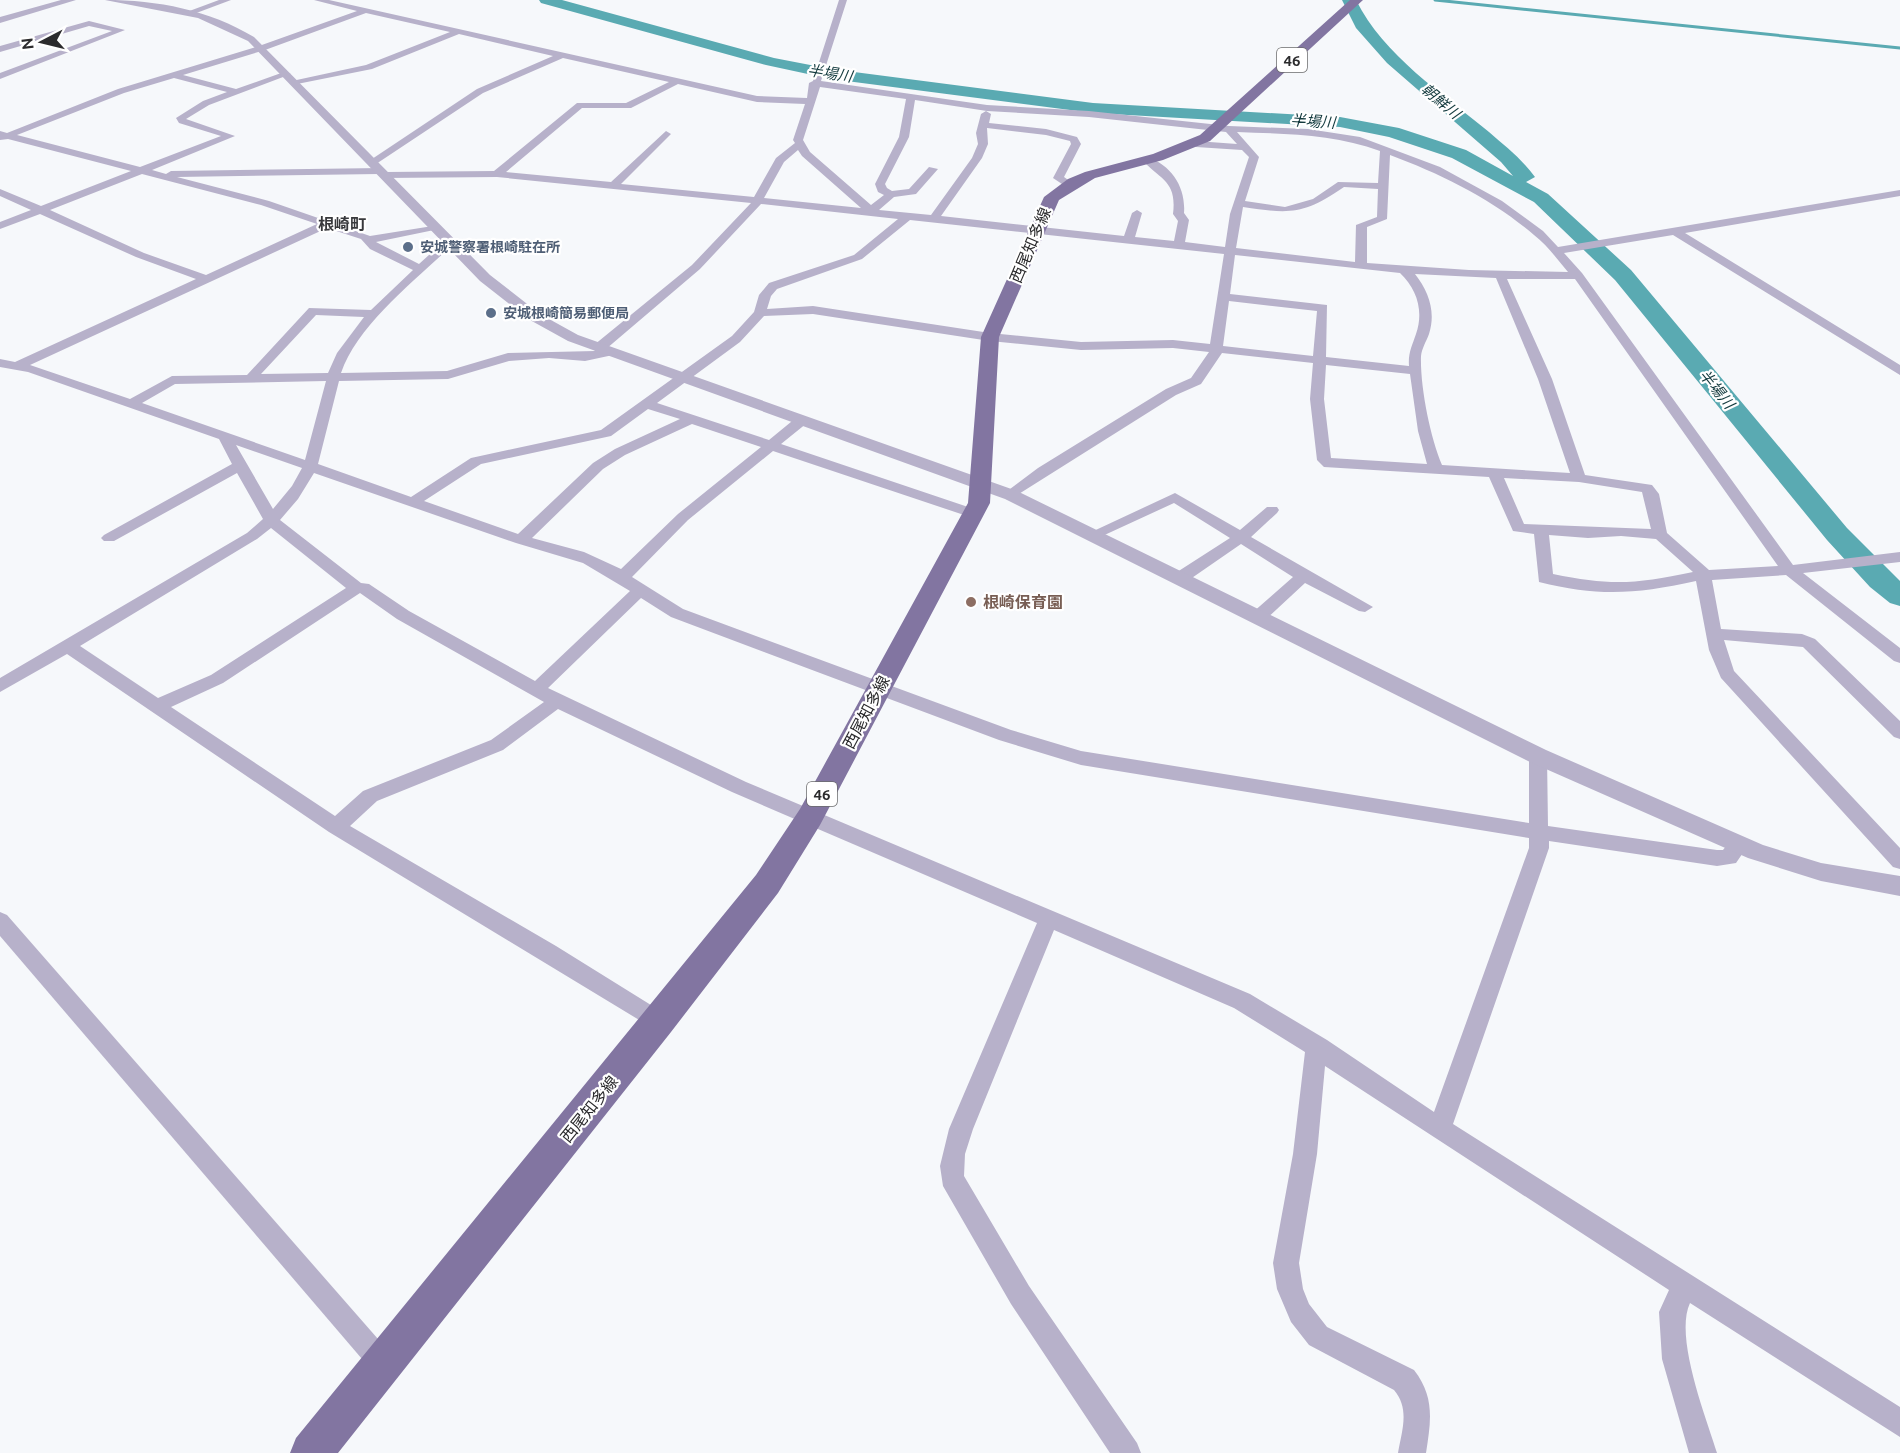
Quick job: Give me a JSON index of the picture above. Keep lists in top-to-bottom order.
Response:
{
  "streets": {
    "main road": ["46", "西尾知多線"]
  },
  "districts": ["根崎町"],
  "water": ["半場川", "朝鮮川"],
  "places": ["安城警察署根崎駐在所", "安城根崎簡易郵便局", "根崎保育園"],
  "north": "left"
}
